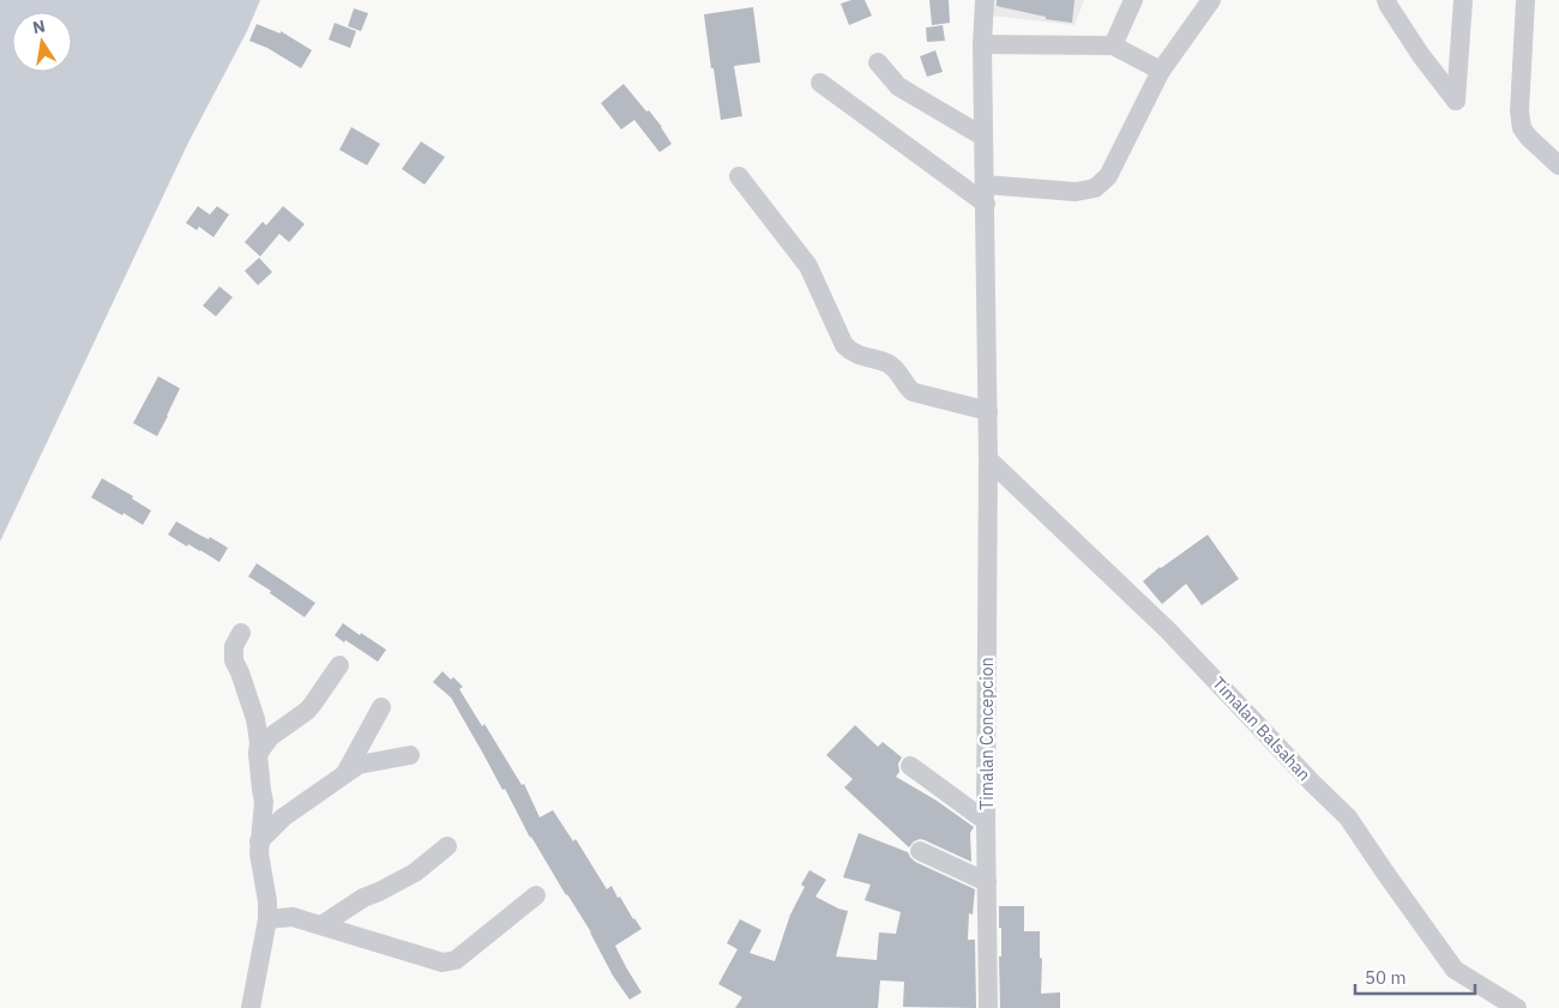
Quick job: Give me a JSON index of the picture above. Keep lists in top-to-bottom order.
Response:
{
  "streets": {
    "street": ["Timalan Balsahan", "Timalan Concepcion"]
  },
  "crossings": [
    ["Timalan Balsahan", "Timalan Concepcion"]
  ],
  "scale_bar": "50 m",
  "north": "top"
}
